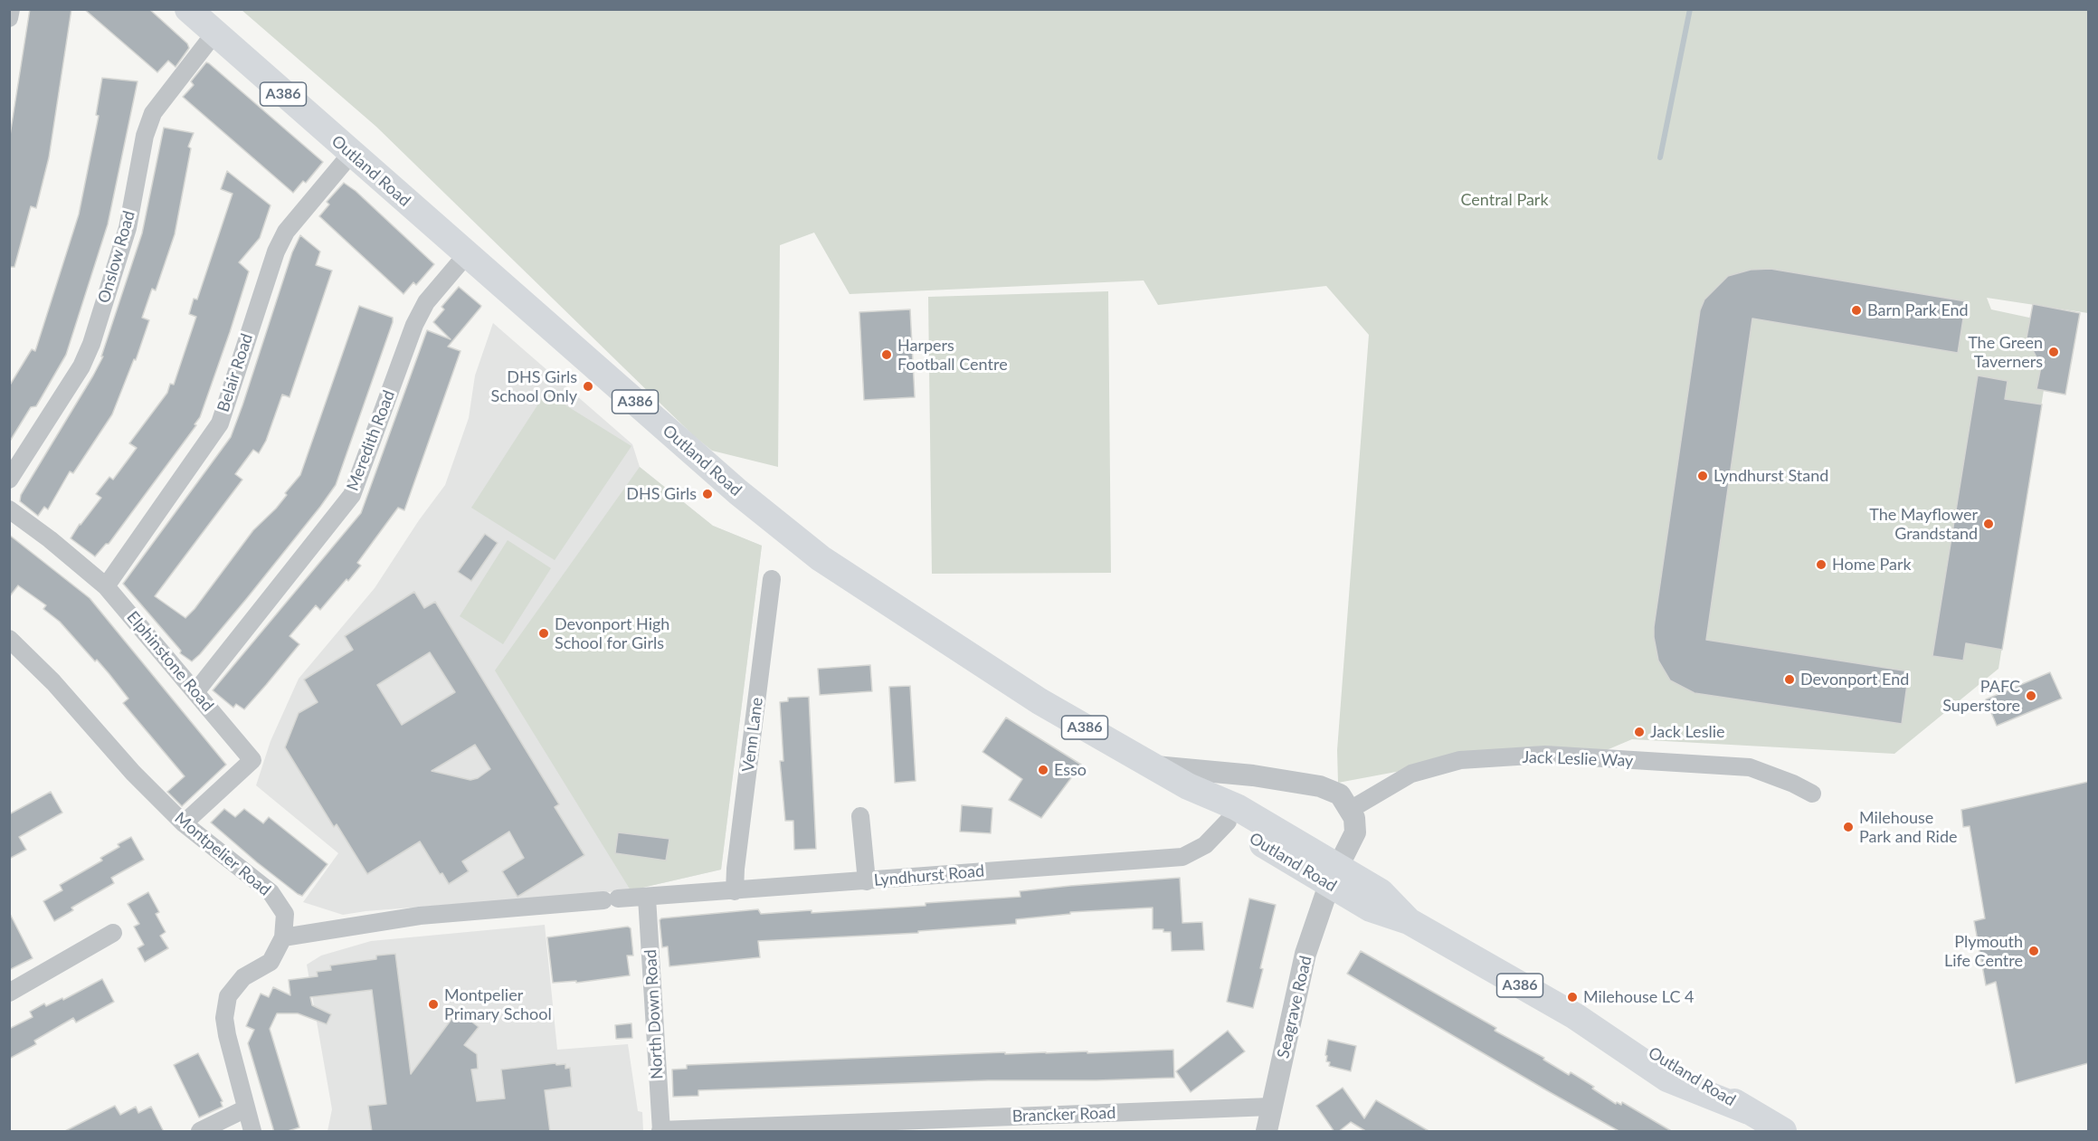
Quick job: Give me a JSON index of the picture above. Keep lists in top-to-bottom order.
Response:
{
  "streets": {
    "main road": ["A386", "Outland Road"],
    "street": [
      "Onslow Road",
      "Belair Road",
      "Meredith Road",
      "Elphinstone Road",
      "Venn Lane",
      "Jack Leslie Way",
      "Montpelier Road",
      "Lyndhurst Road",
      "Seagrave Road",
      "North Down Road",
      "Brancker Road"
    ]
  },
  "crossings": [
    ["Outland Road", "Onslow Road"],
    ["Outland Road", "Belair Road"],
    ["Outland Road", "Meredith Road"],
    ["Outland Road", "Lyndhurst Road"],
    ["Outland Road", "Seagrave Road"],
    ["Belair Road", "Elphinstone Road"],
    ["Meredith Road", "Elphinstone Road"],
    ["Elphinstone Road", "Montpelier Road"],
    ["Venn Lane", "Lyndhurst Road"],
    ["Jack Leslie Way", "Seagrave Road"],
    ["Montpelier Road", "Lyndhurst Road"],
    ["Lyndhurst Road", "North Down Road"],
    ["Seagrave Road", "Brancker Road"],
    ["North Down Road", "Brancker Road"]
  ],
  "parks": ["Central Park"],
  "places": [
    "Barn Park End",
    "The Green Taverners",
    "Harpers Football Centre",
    "DHS Girls School Only",
    "Lyndhurst Stand",
    "DHS Girls",
    "The Mayflower Grandstand",
    "Home Park",
    "Devonport High School for Girls",
    "Devonport End",
    "PAFC Superstore",
    "Jack Leslie",
    "Esso",
    "Milehouse Park and Ride",
    "Plymouth Life Centre",
    "Milehouse LC 4",
    "Montpelier Primary School"
  ]
}
